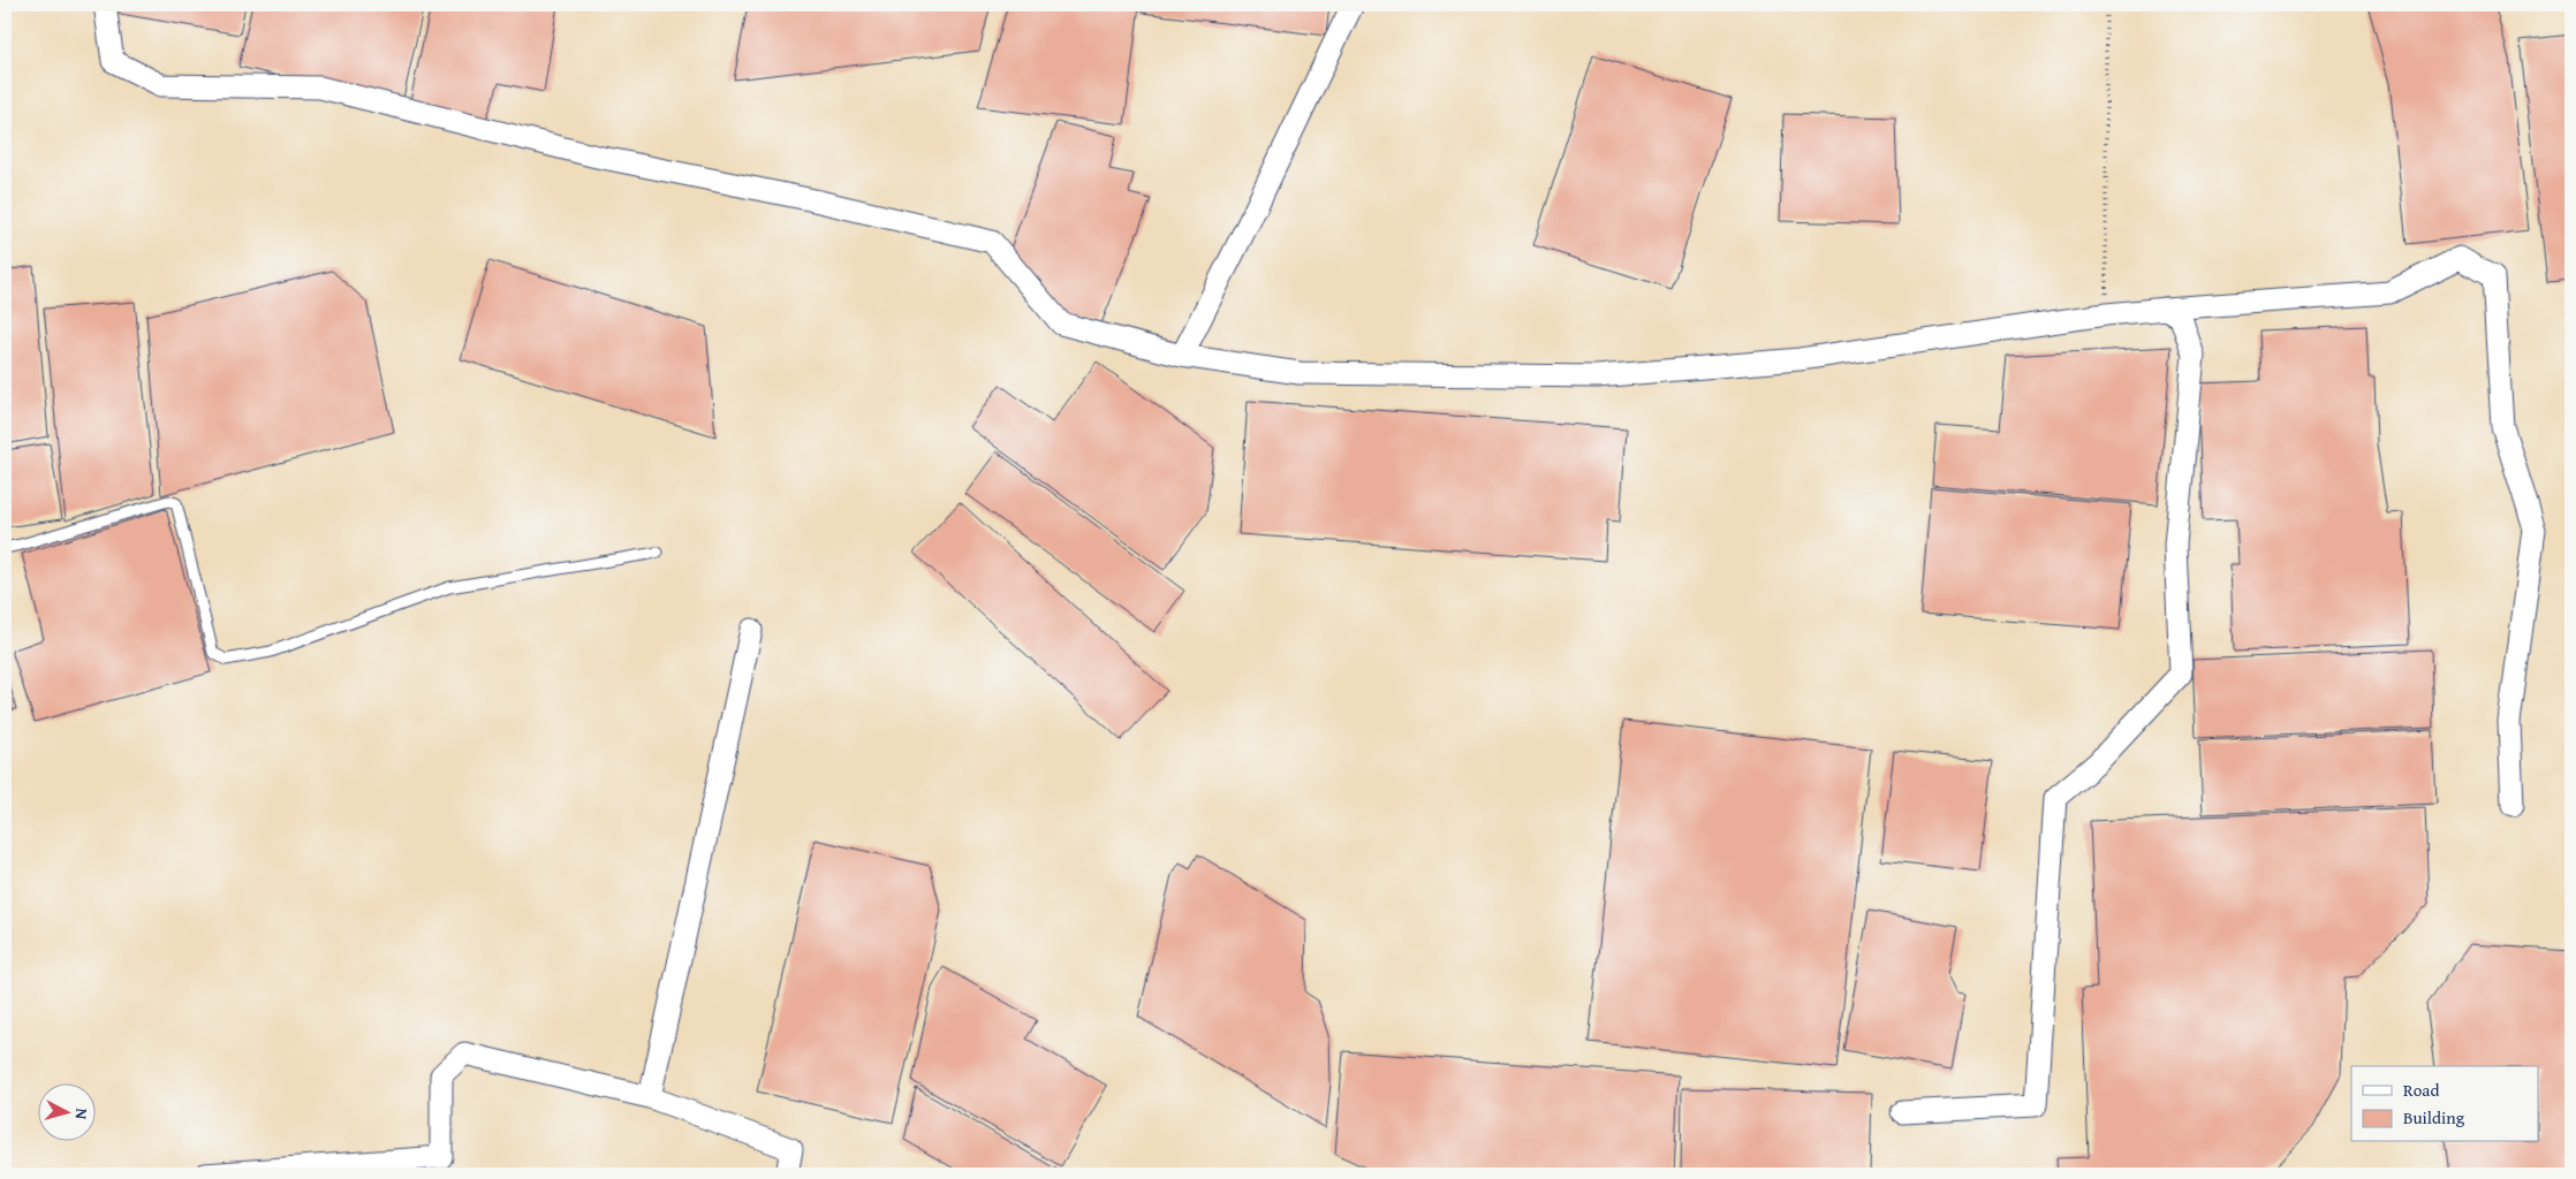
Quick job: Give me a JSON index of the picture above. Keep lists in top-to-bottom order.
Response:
{
  "legend": ["Road", "Building"],
  "north": "right"
}
